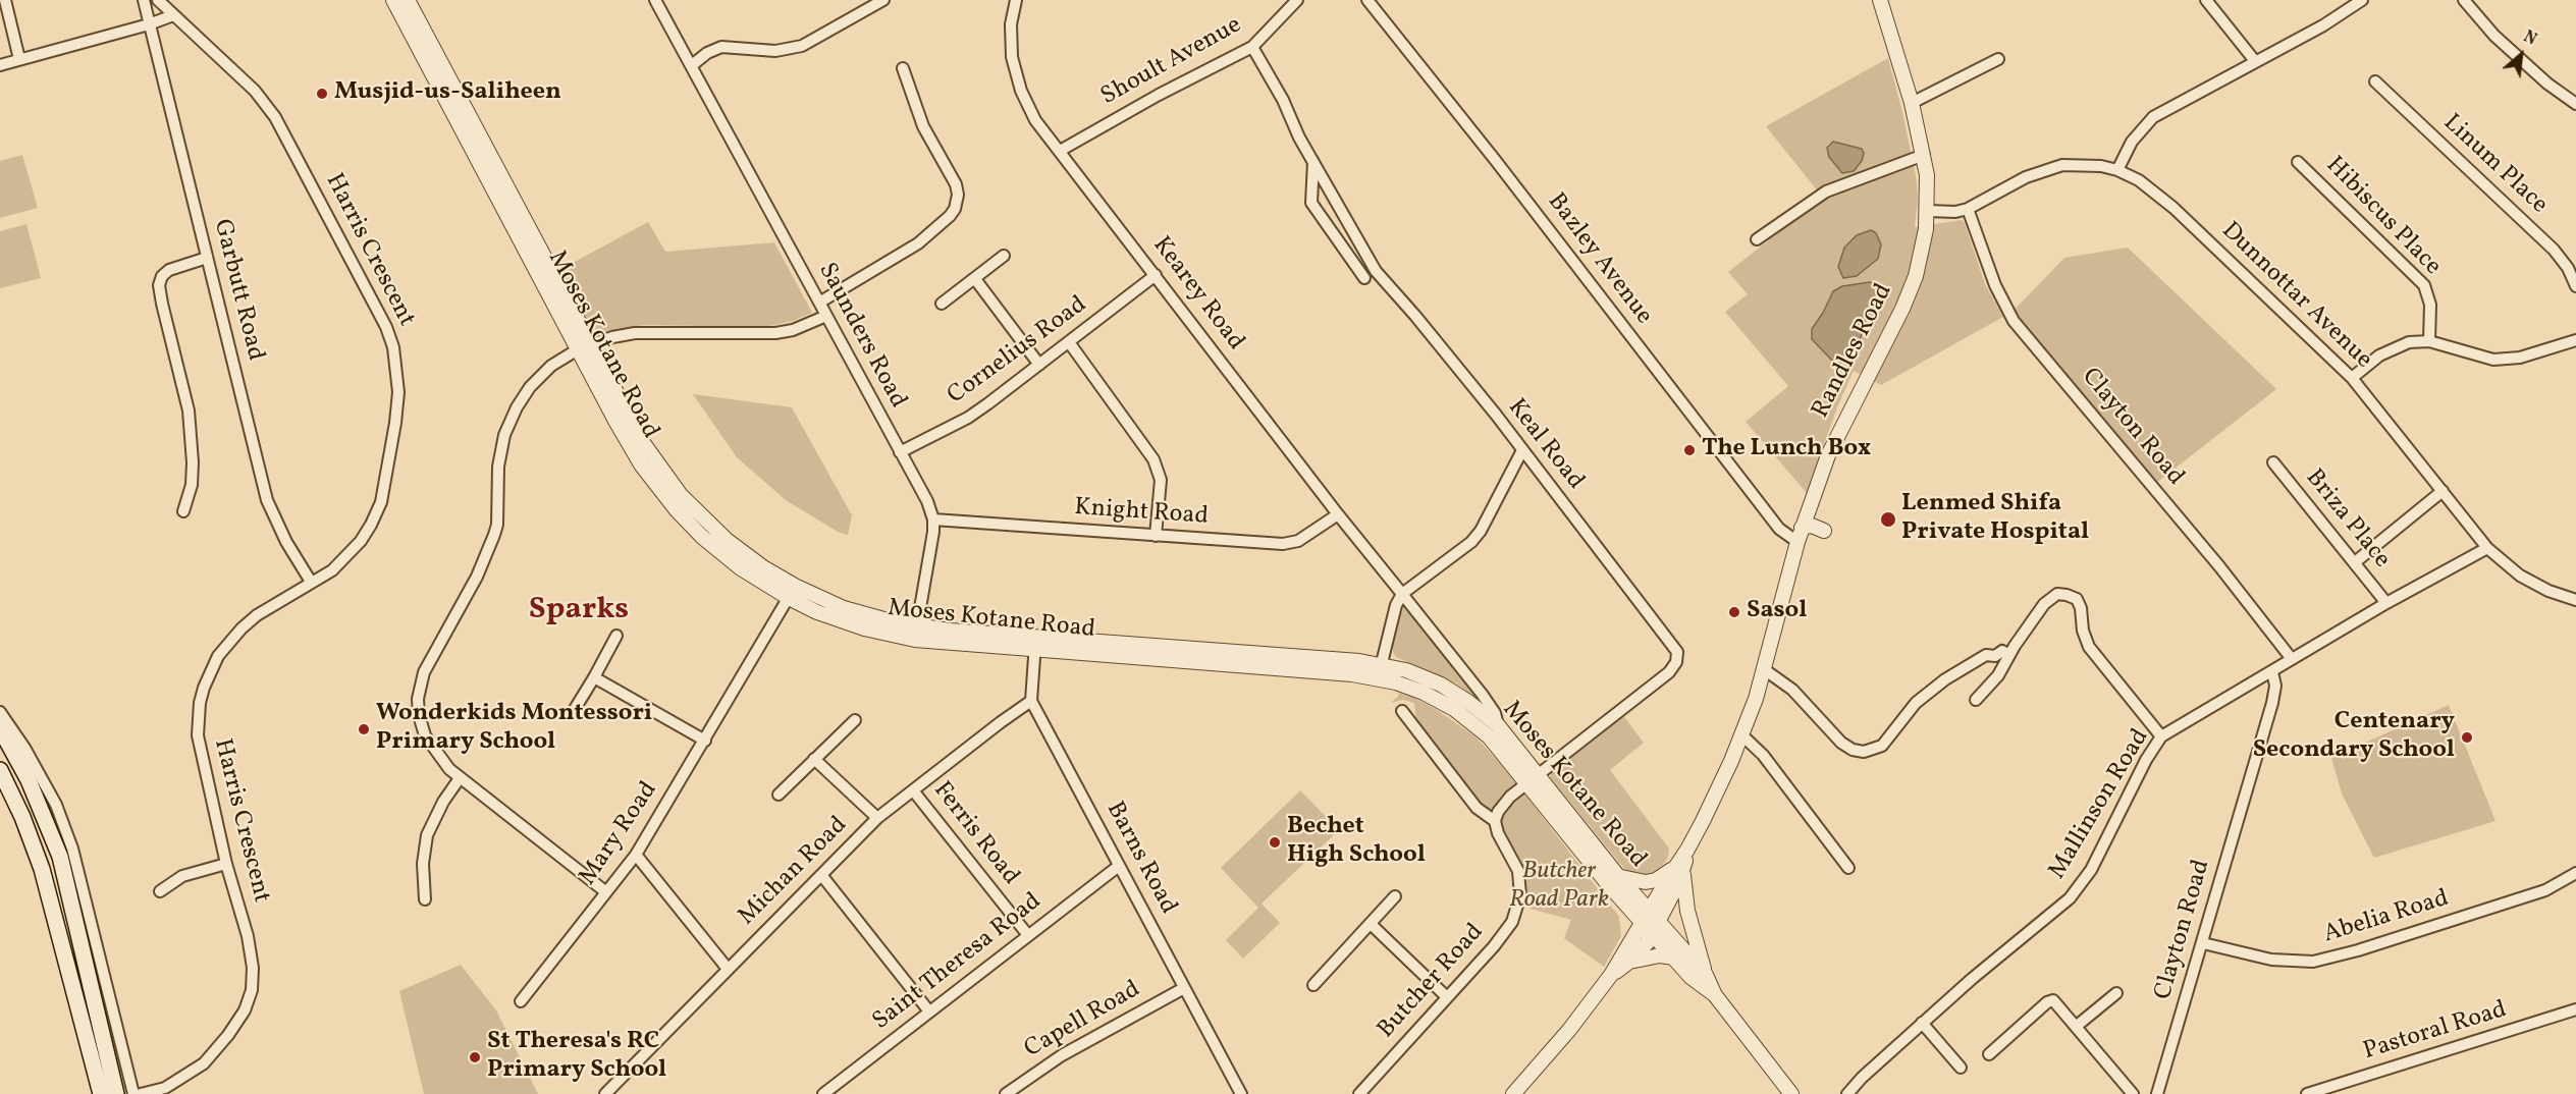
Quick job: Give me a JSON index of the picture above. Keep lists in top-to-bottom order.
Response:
{
  "streets": {
    "street": [
      "Shoult Avenue",
      "Linum Place",
      "Hibiscus Place",
      "Harris Crescent",
      "Bazley Avenue",
      "Garbutt Road",
      "Kearey Road",
      "Dunnottar Avenue",
      "Saunders Road",
      "Moses Kotane Road",
      "Cornelius Road",
      "Randles Road",
      "Clayton Road",
      "Keal Road",
      "Knight Road",
      "Briza Place",
      "Mallinson Road",
      "Mary Road",
      "Ferris Road",
      "Barns Road",
      "Michan Road",
      "Abelia Road",
      "Saint Theresa Road",
      "Butcher Road",
      "Capell Road",
      "Pastoral Road"
    ]
  },
  "crossings": [
    ["Shoult Avenue", "Kearey Road"],
    ["Shoult Avenue", "Keal Road"],
    ["Harris Crescent", "Garbutt Road"],
    ["Bazley Avenue", "Randles Road"],
    ["Kearey Road", "Moses Kotane Road"],
    ["Kearey Road", "Cornelius Road"],
    ["Kearey Road", "Knight Road"],
    ["Dunnottar Avenue", "Randles Road"],
    ["Dunnottar Avenue", "Clayton Road"],
    ["Dunnottar Avenue", "Mallinson Road"],
    ["Saunders Road", "Moses Kotane Road"],
    ["Saunders Road", "Cornelius Road"],
    ["Saunders Road", "Knight Road"],
    ["Moses Kotane Road", "Randles Road"],
    ["Moses Kotane Road", "Keal Road"],
    ["Moses Kotane Road", "Mary Road"],
    ["Clayton Road", "Mallinson Road"],
    ["Clayton Road", "Abelia Road"],
    ["Keal Road", "Butcher Road"],
    ["Briza Place", "Mallinson Road"],
    ["Ferris Road", "Michan Road"],
    ["Ferris Road", "Saint Theresa Road"],
    ["Barns Road", "Michan Road"],
    ["Barns Road", "Saint Theresa Road"],
    ["Barns Road", "Capell Road"]
  ],
  "districts": ["Sparks"],
  "parks": ["Butcher Road Park"],
  "places": [
    "Musjid-us-Saliheen",
    "The Lunch Box",
    "Lenmed Shifa Private Hospital",
    "Sasol",
    "Wonderkids Montessori Primary School",
    "Centenary Secondary School",
    "Bechet High School",
    "St Theresa's RC Primary School"
  ],
  "north": "top right"
}
